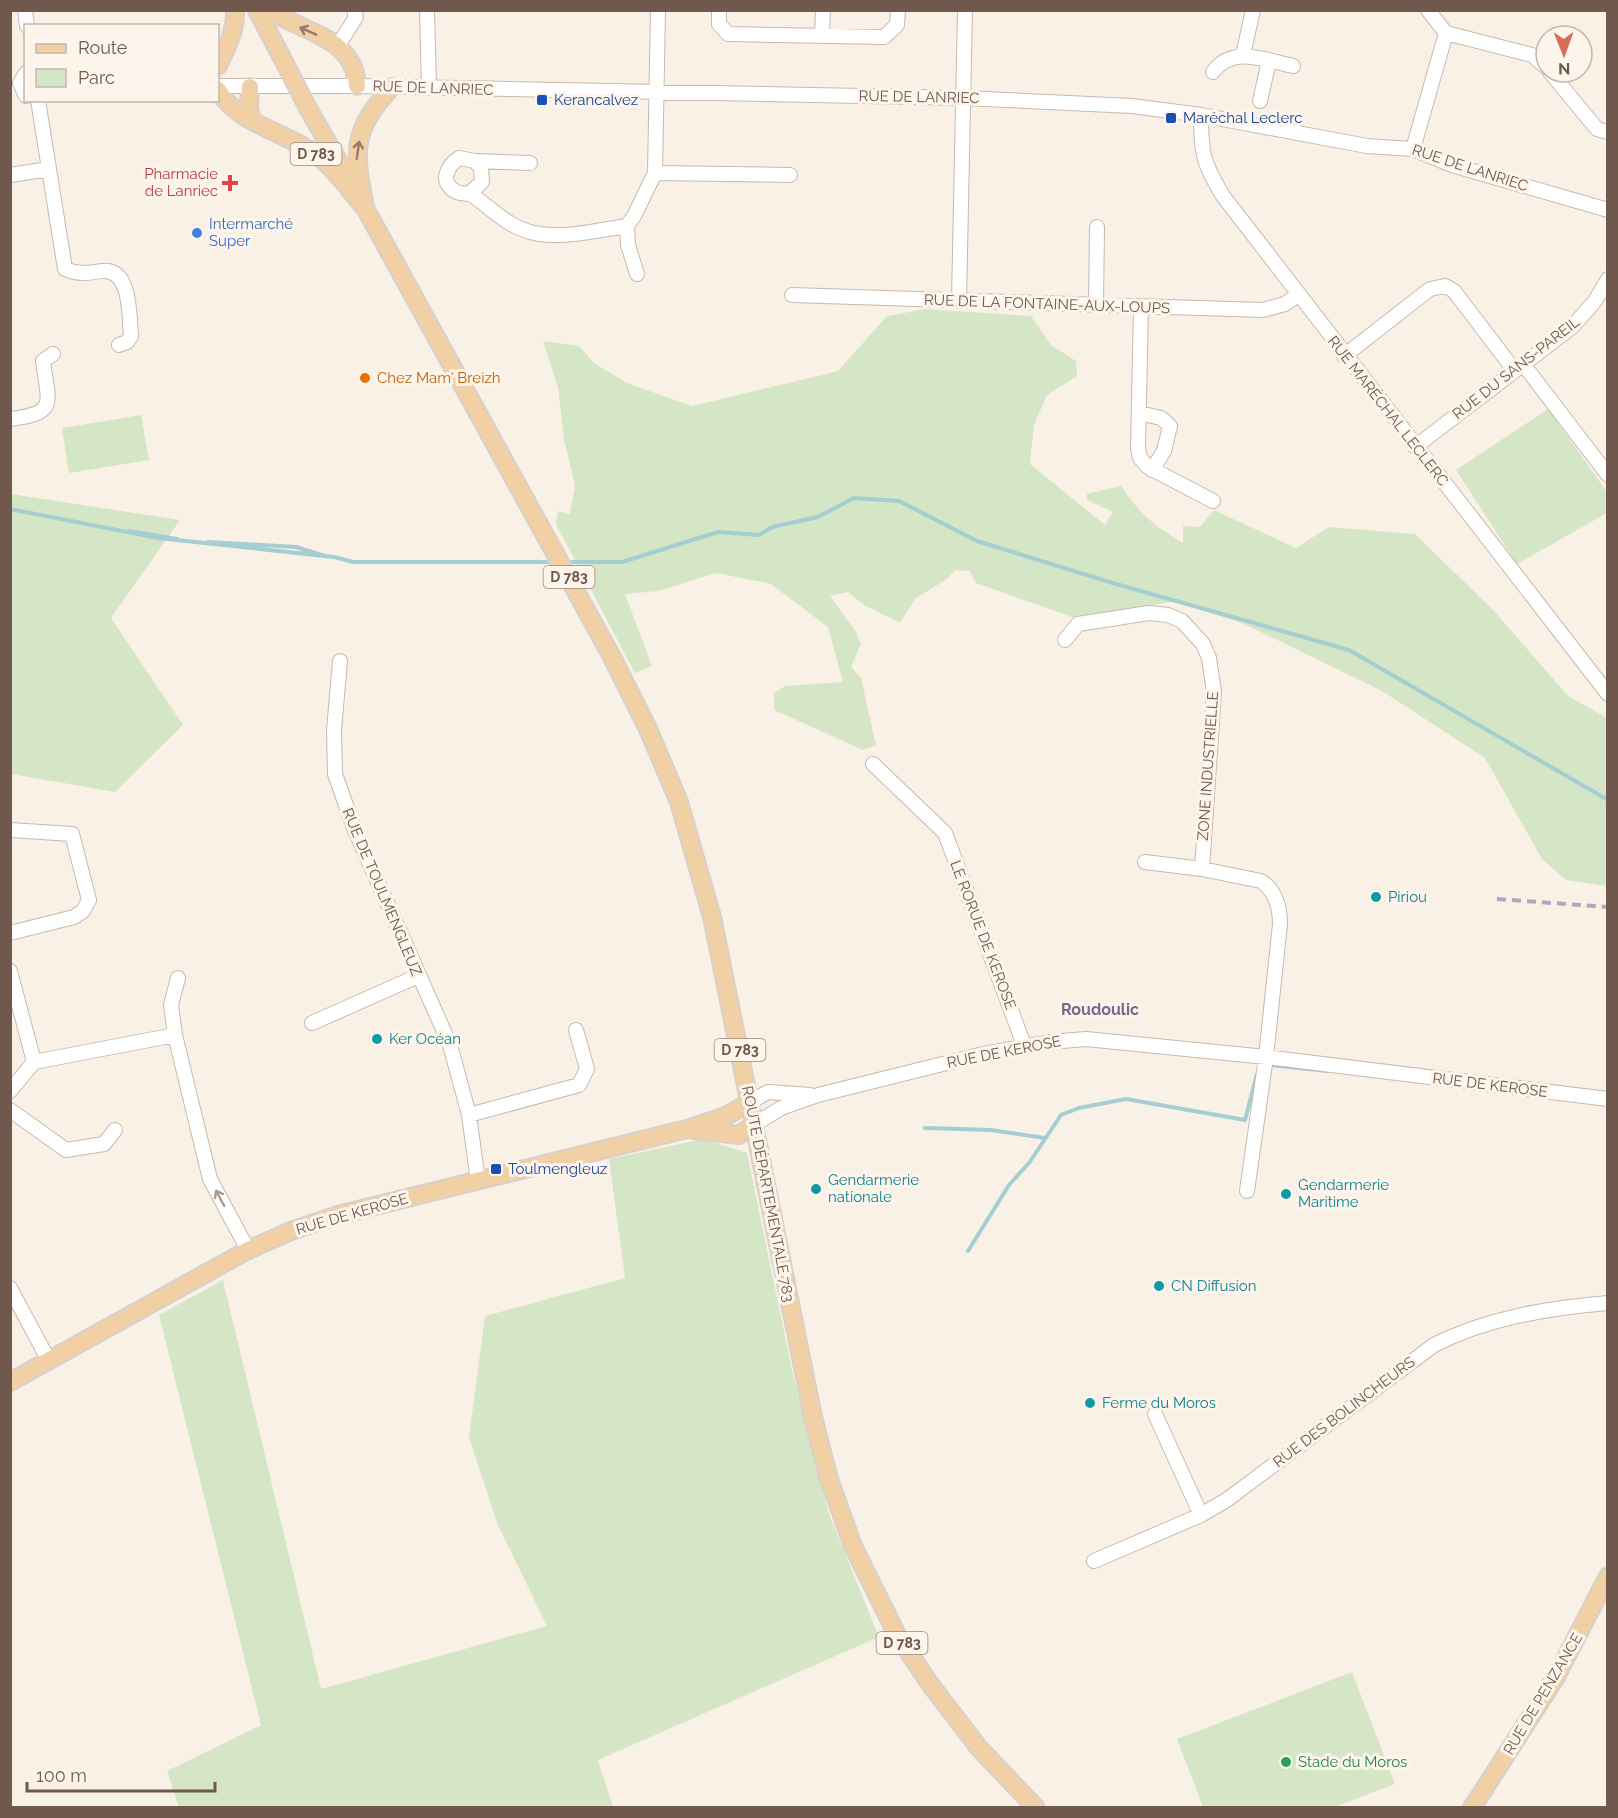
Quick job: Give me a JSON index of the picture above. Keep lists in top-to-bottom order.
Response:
{
  "streets": {
    "main road": [
      "D 783",
      "RUE DE KEROSE",
      "ROUTE DÉPARTEMENTALE 783",
      "RUE DE PENZANCE"
    ],
    "street": [
      "RUE DE LANRIEC",
      "RUE DE LA FONTAINE-AUX-LOUPS",
      "RUE DU SANS-PAREIL",
      "RUE MARÉCHAL LECLERC",
      "ZONE INDUSTRIELLE",
      "RUE DE TOULMENGLEUZ",
      "LE RORUE DE KEROSE",
      "RUE DES BOLINCHEURS"
    ]
  },
  "crossings": [
    ["RUE DE LANRIEC", "RUE MARÉCHAL LECLERC"],
    ["D 783", "ROUTE DÉPARTEMENTALE 783"],
    ["RUE DE LA FONTAINE-AUX-LOUPS", "RUE MARÉCHAL LECLERC"],
    ["RUE DU SANS-PAREIL", "RUE MARÉCHAL LECLERC"],
    ["RUE DE TOULMENGLEUZ", "RUE DE KEROSE"],
    ["LE RORUE DE KEROSE", "RUE DE KEROSE"],
    ["RUE DE KEROSE", "ROUTE DÉPARTEMENTALE 783"]
  ],
  "districts": ["Roudoulic"],
  "places": {
    "transit": ["Kerancalvez", "Maréchal Leclerc", "Toulmengleuz"],
    "health": ["Pharmacie de Lanriec"],
    "other": [
      "Intermarché Super",
      "Chez Mam' Breizh",
      "Piriou",
      "Ker Océan",
      "Gendarmerie nationale",
      "Gendarmerie Maritime",
      "CN Diffusion",
      "Ferme du Moros",
      "Stade du Moros"
    ]
  },
  "legend": ["Route", "Parc"],
  "scale_bar": "100 m",
  "north": "bottom"
}
